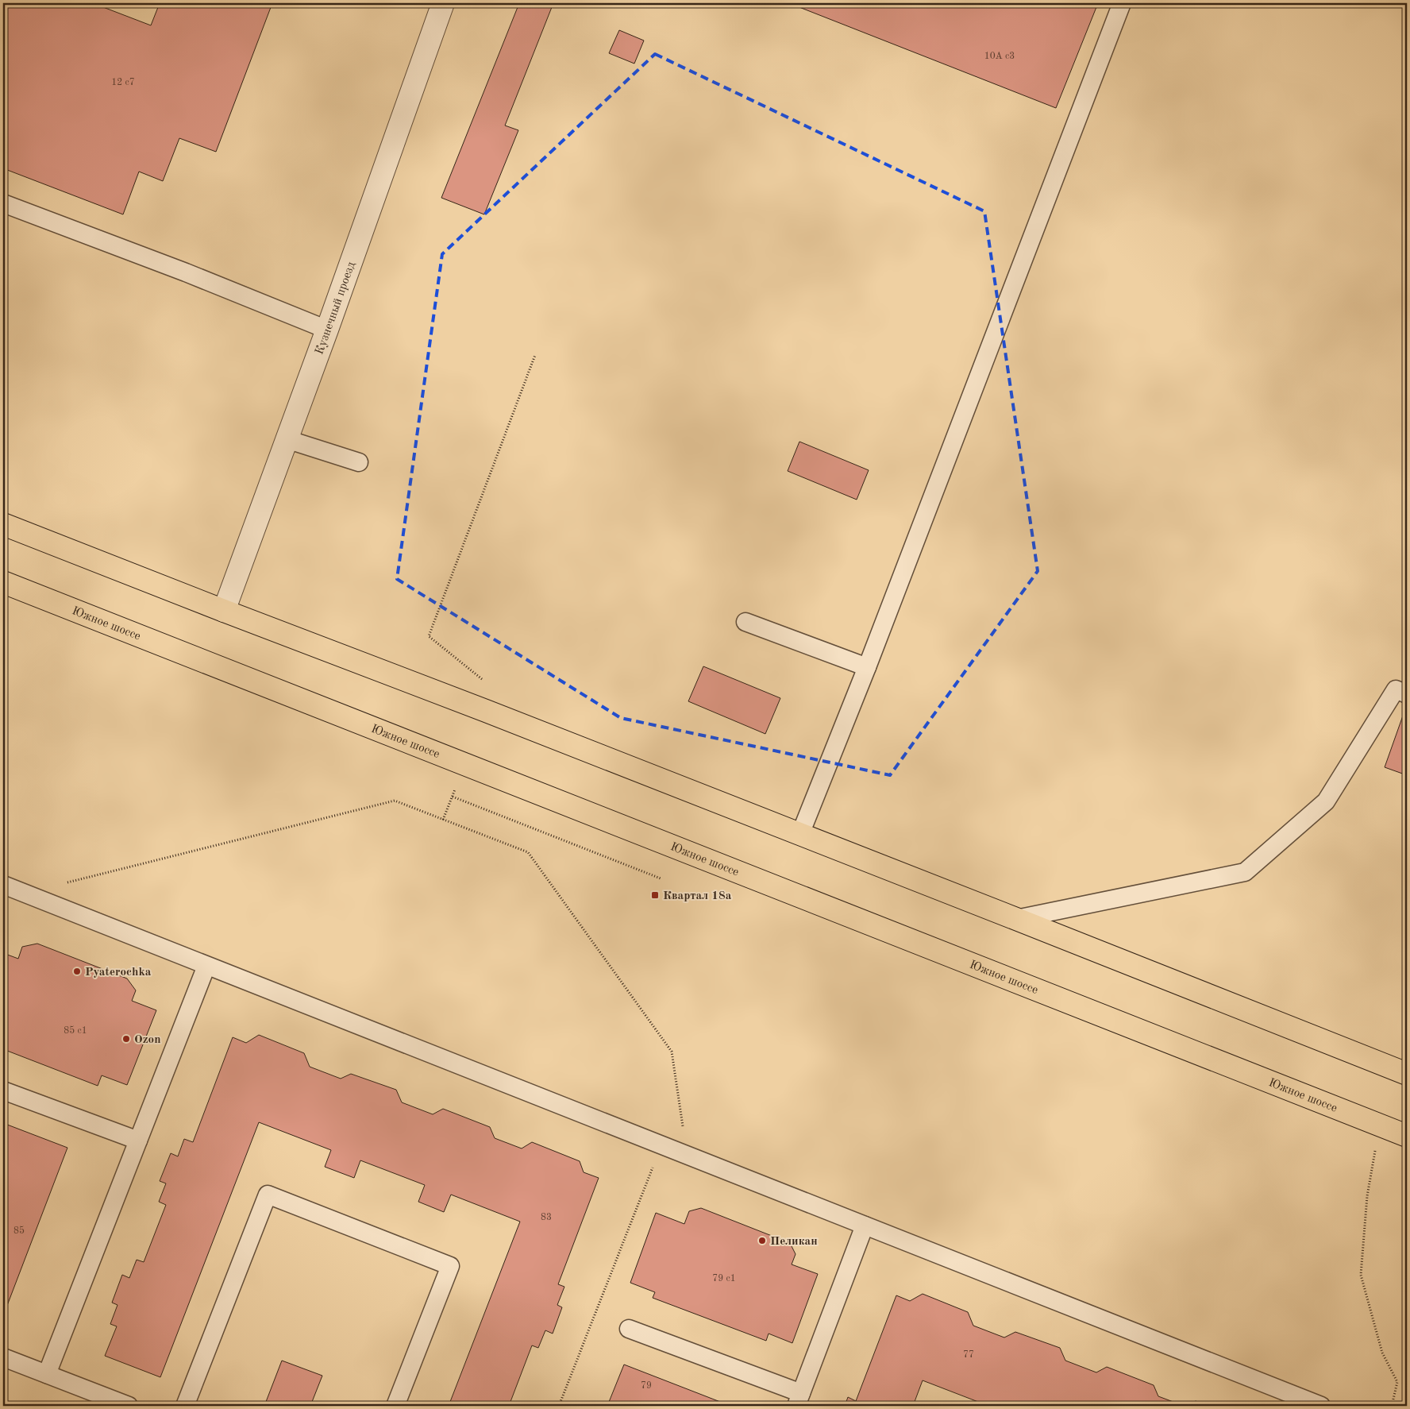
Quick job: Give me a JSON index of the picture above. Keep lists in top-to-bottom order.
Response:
{
  "streets": {
    "main road": ["Южное шоссе"],
    "street": ["Кузнечный проезд"]
  },
  "places": {
    "transit": ["Квартал 18а"],
    "other": ["Pyaterochka", "Ozon", "Пеликан"]
  },
  "house_numbers": [
    "10А с3",
    "12 с7",
    "85 с1",
    "83",
    "85",
    "79 с1",
    "77",
    "79"
  ]
}
